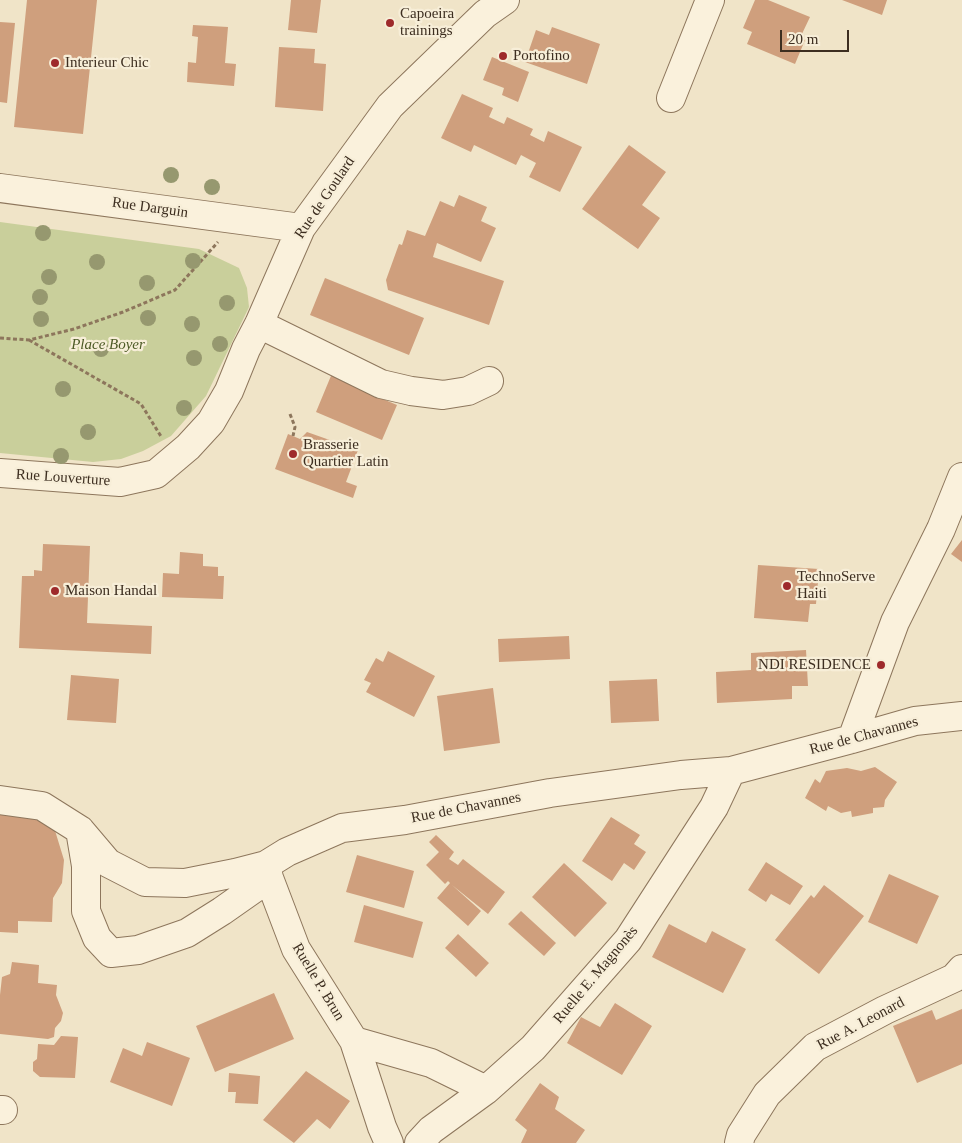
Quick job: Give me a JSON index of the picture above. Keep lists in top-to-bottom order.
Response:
{
  "streets": {
    "street": [
      "Rue de Goulard",
      "Rue Darguin",
      "Rue Louverture",
      "Rue de Chavannes",
      "Ruelle E. Magnonès",
      "Ruelle P. Brun",
      "Rue A. Leonard"
    ]
  },
  "crossings": [
    ["Rue de Goulard", "Rue Darguin"],
    ["Rue de Goulard", "Rue Louverture"],
    ["Rue de Chavannes", "Ruelle E. Magnonès"],
    ["Rue de Chavannes", "Ruelle P. Brun"]
  ],
  "parks": ["Place Boyer"],
  "places": [
    "Capoeira trainings",
    "Portofino",
    "Interieur Chic",
    "Brasserie Quartier Latin",
    "TechnoServe Haiti",
    "Maison Handal",
    "NDI RESIDENCE"
  ],
  "scale_bar": "20 m"
}
